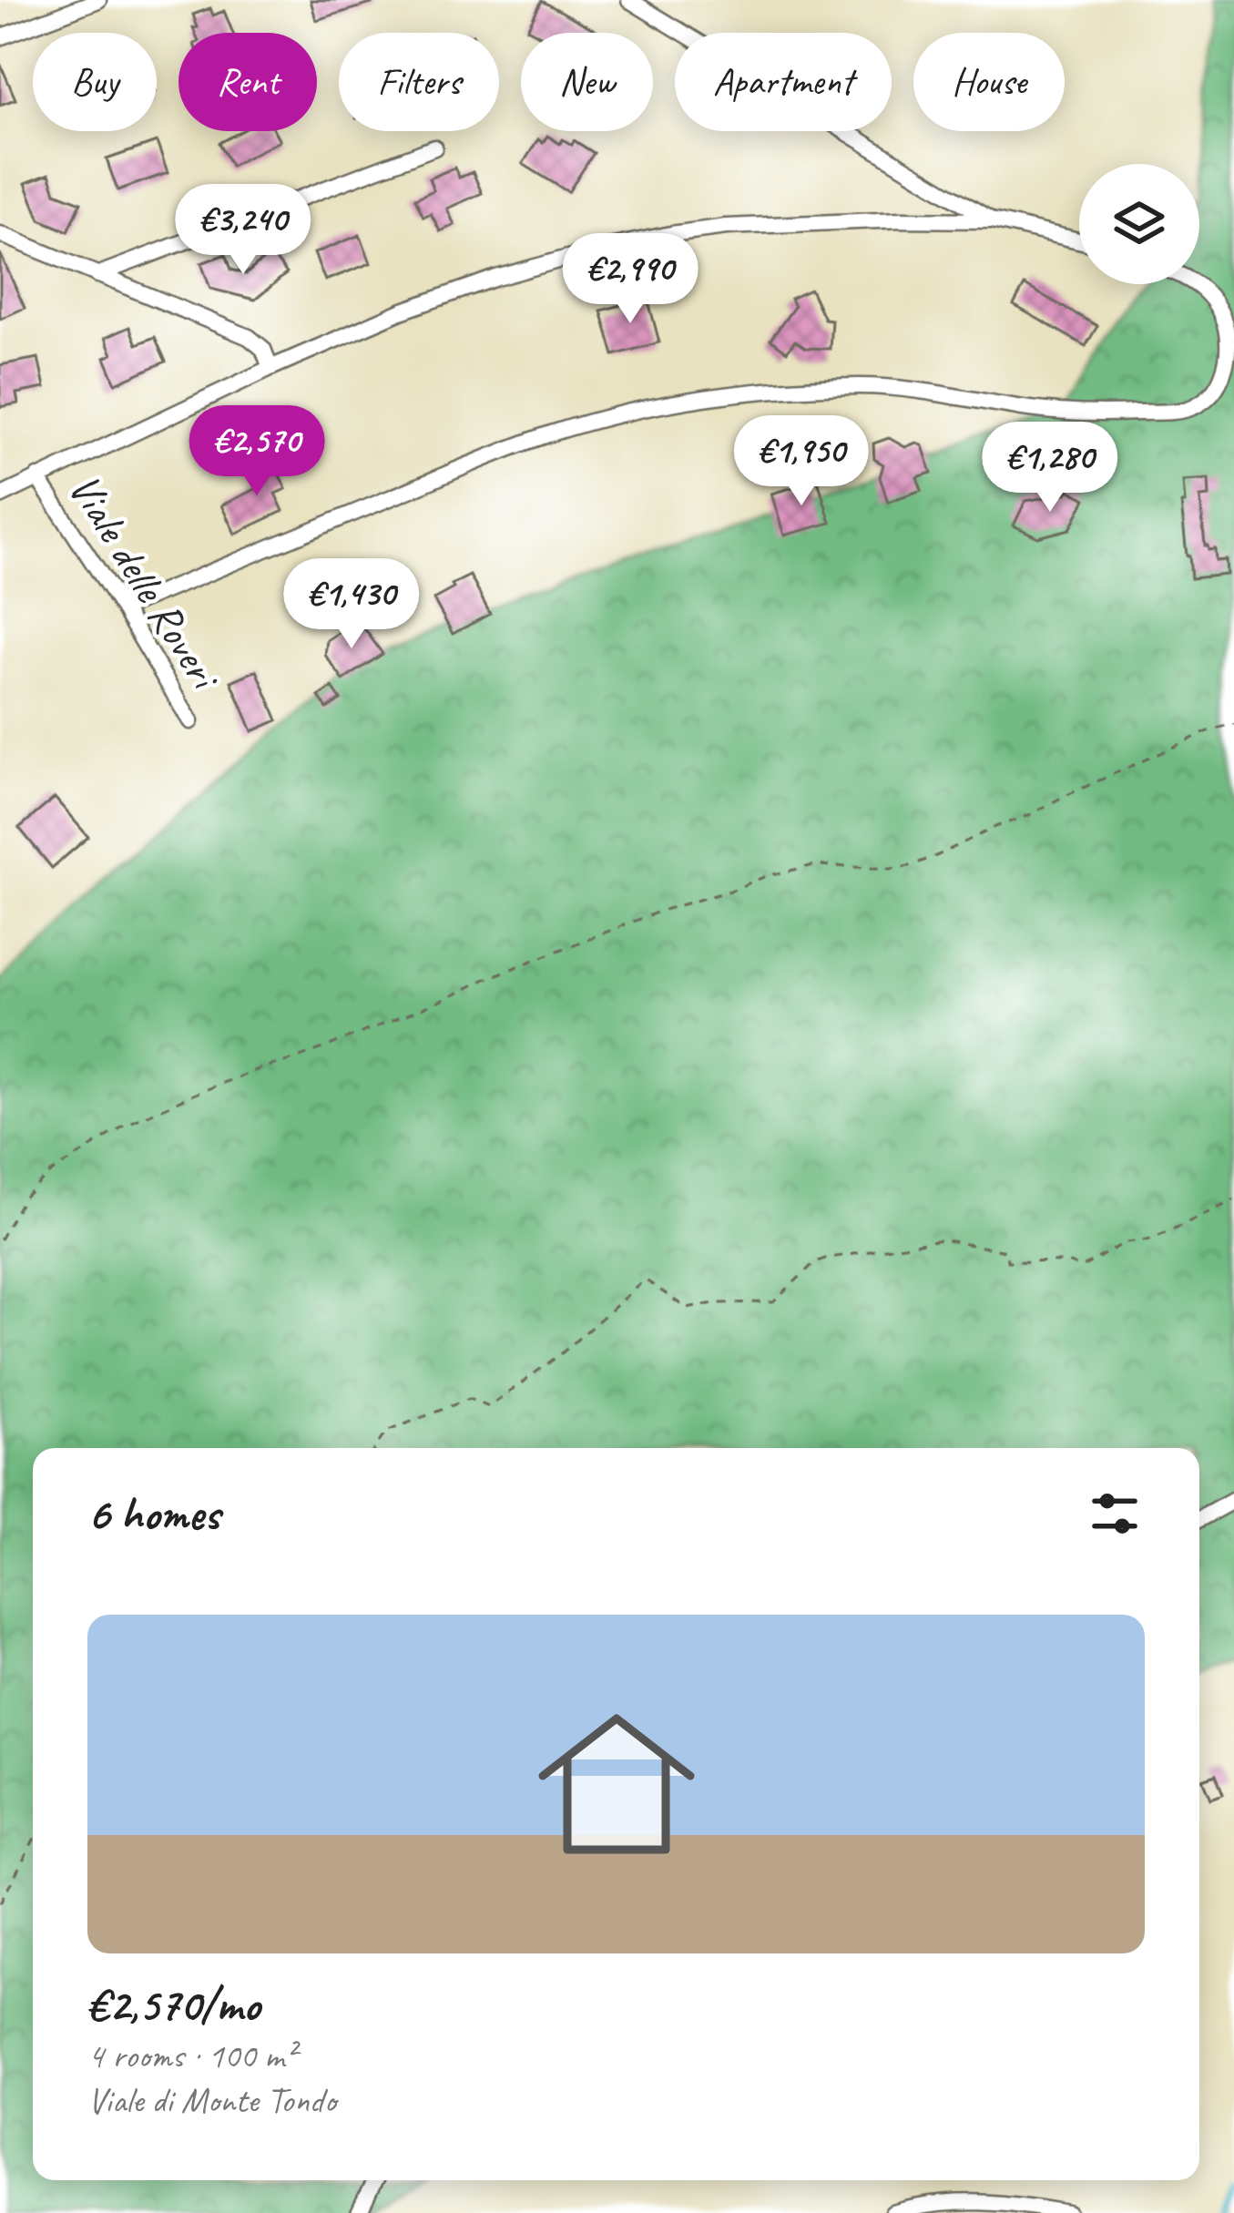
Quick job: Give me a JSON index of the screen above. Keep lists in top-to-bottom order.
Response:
{
  "streets": {
    "street": ["Viale delle Roveri"]
  },
  "page": {
    "chip": [
      "Buy",
      "Rent",
      "Filters",
      "New",
      "Apartment",
      "House"
    ],
    "price": [
      "€3,240",
      "€2,990",
      "€2,570",
      "€1,950",
      "€1,280",
      "€1,430"
    ],
    "heading": "6 homes",
    "list": [
      {
        "name": "€2,570/mo",
        "note": "4 rooms · 100 m² · Viale di Monte Tondo"
      }
    ]
  }
}
